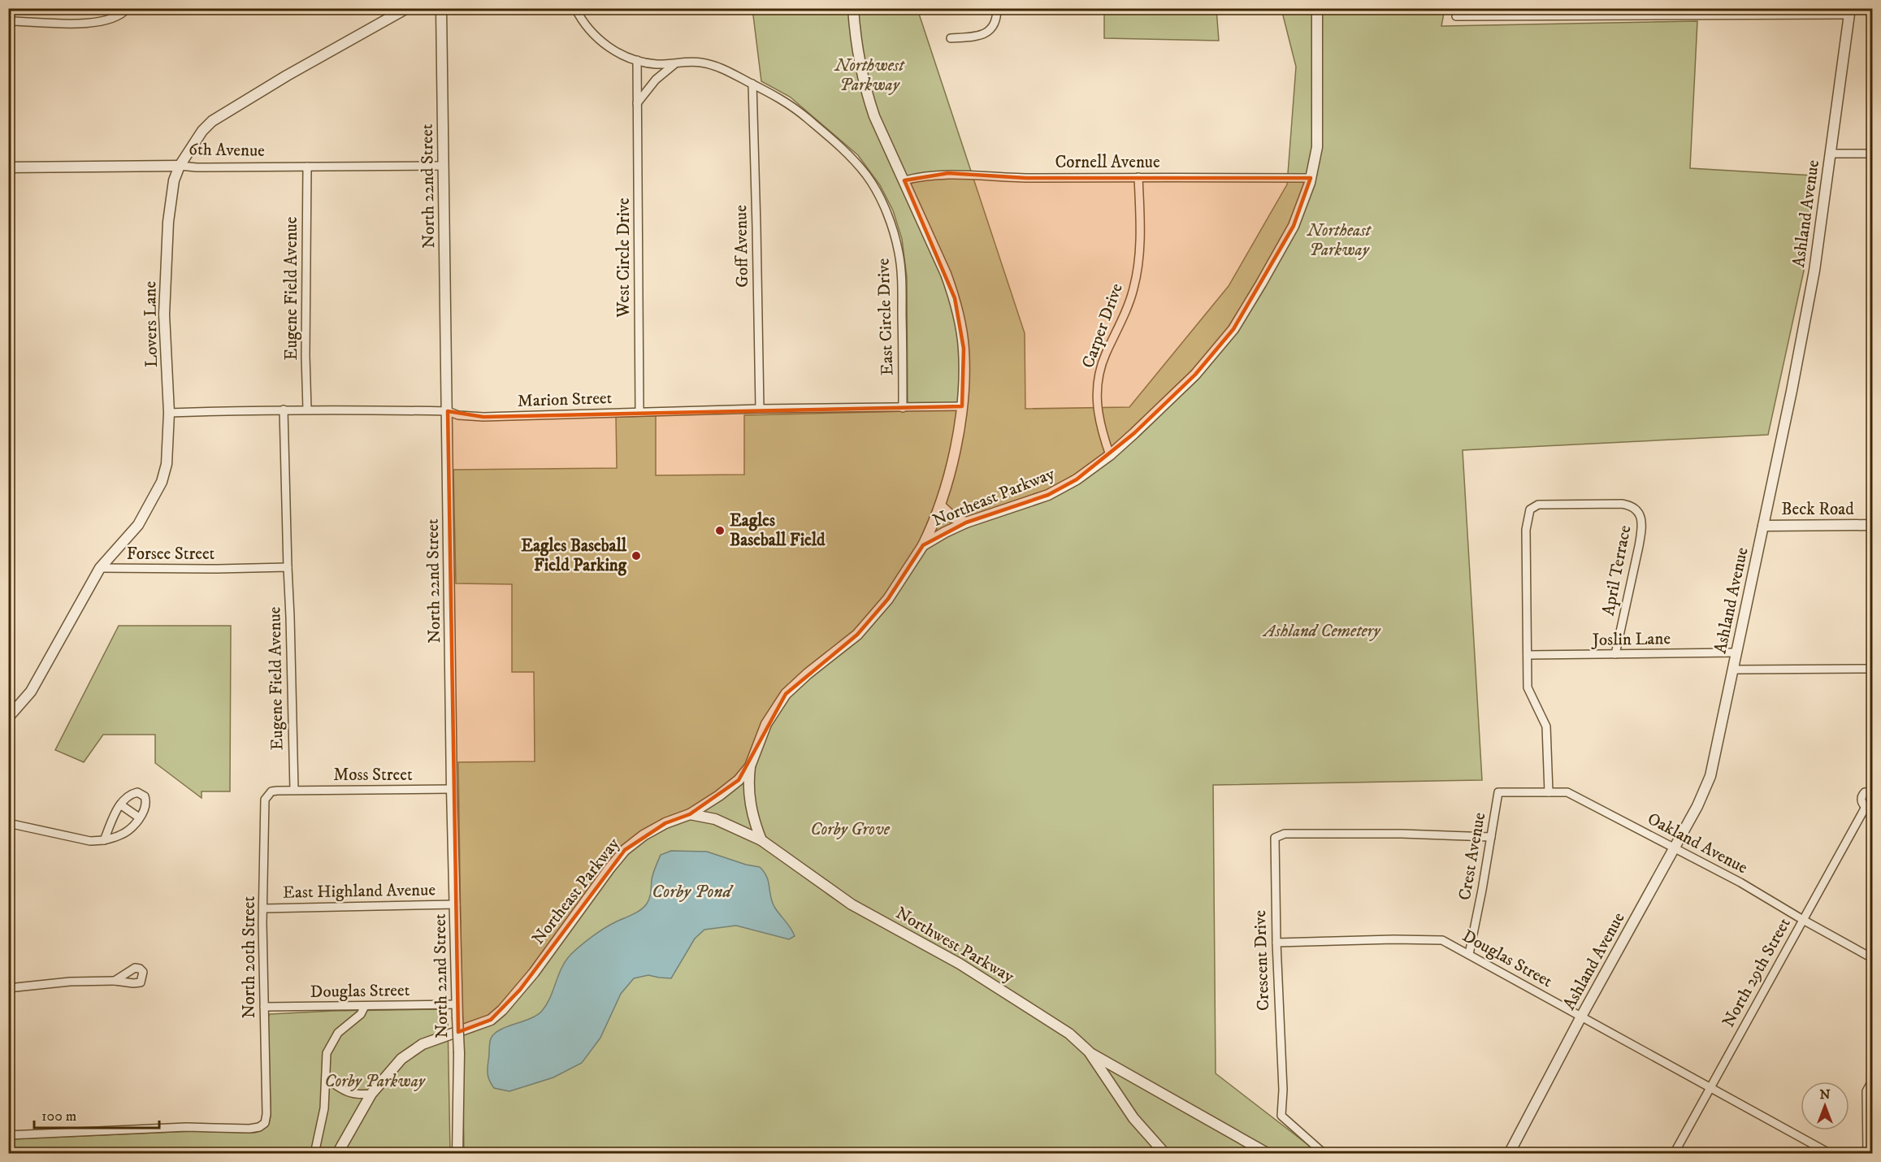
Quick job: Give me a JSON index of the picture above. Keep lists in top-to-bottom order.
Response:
{
  "streets": {
    "street": [
      "6th Avenue",
      "Cornell Avenue",
      "North 22nd Street",
      "Ashland Avenue",
      "Goff Avenue",
      "West Circle Drive",
      "Eugene Field Avenue",
      "East Circle Drive",
      "Lovers Lane",
      "Carper Drive",
      "Marion Street",
      "Northeast Parkway",
      "Beck Road",
      "Forsee Street",
      "April Terrace",
      "Joslin Lane",
      "Moss Street",
      "Oakland Avenue",
      "Crest Avenue",
      "East Highland Avenue",
      "Northwest Parkway",
      "North 20th Street",
      "Douglas Street",
      "Crescent Drive",
      "North 29th Street"
    ]
  },
  "crossings": [
    ["6th Avenue", "North 22nd Street"],
    ["6th Avenue", "Eugene Field Avenue"],
    ["6th Avenue", "Lovers Lane"],
    ["Cornell Avenue", "Carper Drive"],
    ["Cornell Avenue", "Northeast Parkway"],
    ["North 22nd Street", "Marion Street"],
    ["North 22nd Street", "Moss Street"],
    ["North 22nd Street", "East Highland Avenue"],
    ["North 22nd Street", "Douglas Street"],
    ["Ashland Avenue", "Beck Road"],
    ["Ashland Avenue", "Joslin Lane"],
    ["Ashland Avenue", "Oakland Avenue"],
    ["Ashland Avenue", "Douglas Street"],
    ["Goff Avenue", "East Circle Drive"],
    ["Goff Avenue", "Marion Street"],
    ["West Circle Drive", "East Circle Drive"],
    ["West Circle Drive", "Marion Street"],
    ["Eugene Field Avenue", "Marion Street"],
    ["Eugene Field Avenue", "Forsee Street"],
    ["Eugene Field Avenue", "Moss Street"],
    ["Eugene Field Avenue", "North 20th Street"],
    ["East Circle Drive", "Marion Street"],
    ["Lovers Lane", "Marion Street"],
    ["Lovers Lane", "Forsee Street"],
    ["Carper Drive", "Northeast Parkway"],
    ["Northeast Parkway", "Northwest Parkway"],
    ["April Terrace", "Joslin Lane"],
    ["Moss Street", "North 20th Street"],
    ["Oakland Avenue", "Crest Avenue"],
    ["Oakland Avenue", "North 29th Street"],
    ["Crest Avenue", "Douglas Street"],
    ["Crest Avenue", "Crescent Drive"],
    ["East Highland Avenue", "North 20th Street"],
    ["North 20th Street", "Douglas Street"],
    ["Douglas Street", "Crescent Drive"],
    ["Douglas Street", "North 29th Street"]
  ],
  "water": ["Corby Pond"],
  "parks": [
    "Northwest Parkway",
    "Northeast Parkway",
    "Ashland Cemetery",
    "Corby Grove",
    "Corby Parkway"
  ],
  "places": ["Eagles Baseball Field", "Eagles Baseball Field Parking"],
  "scale_bar": "100 m",
  "north": "top"
}
